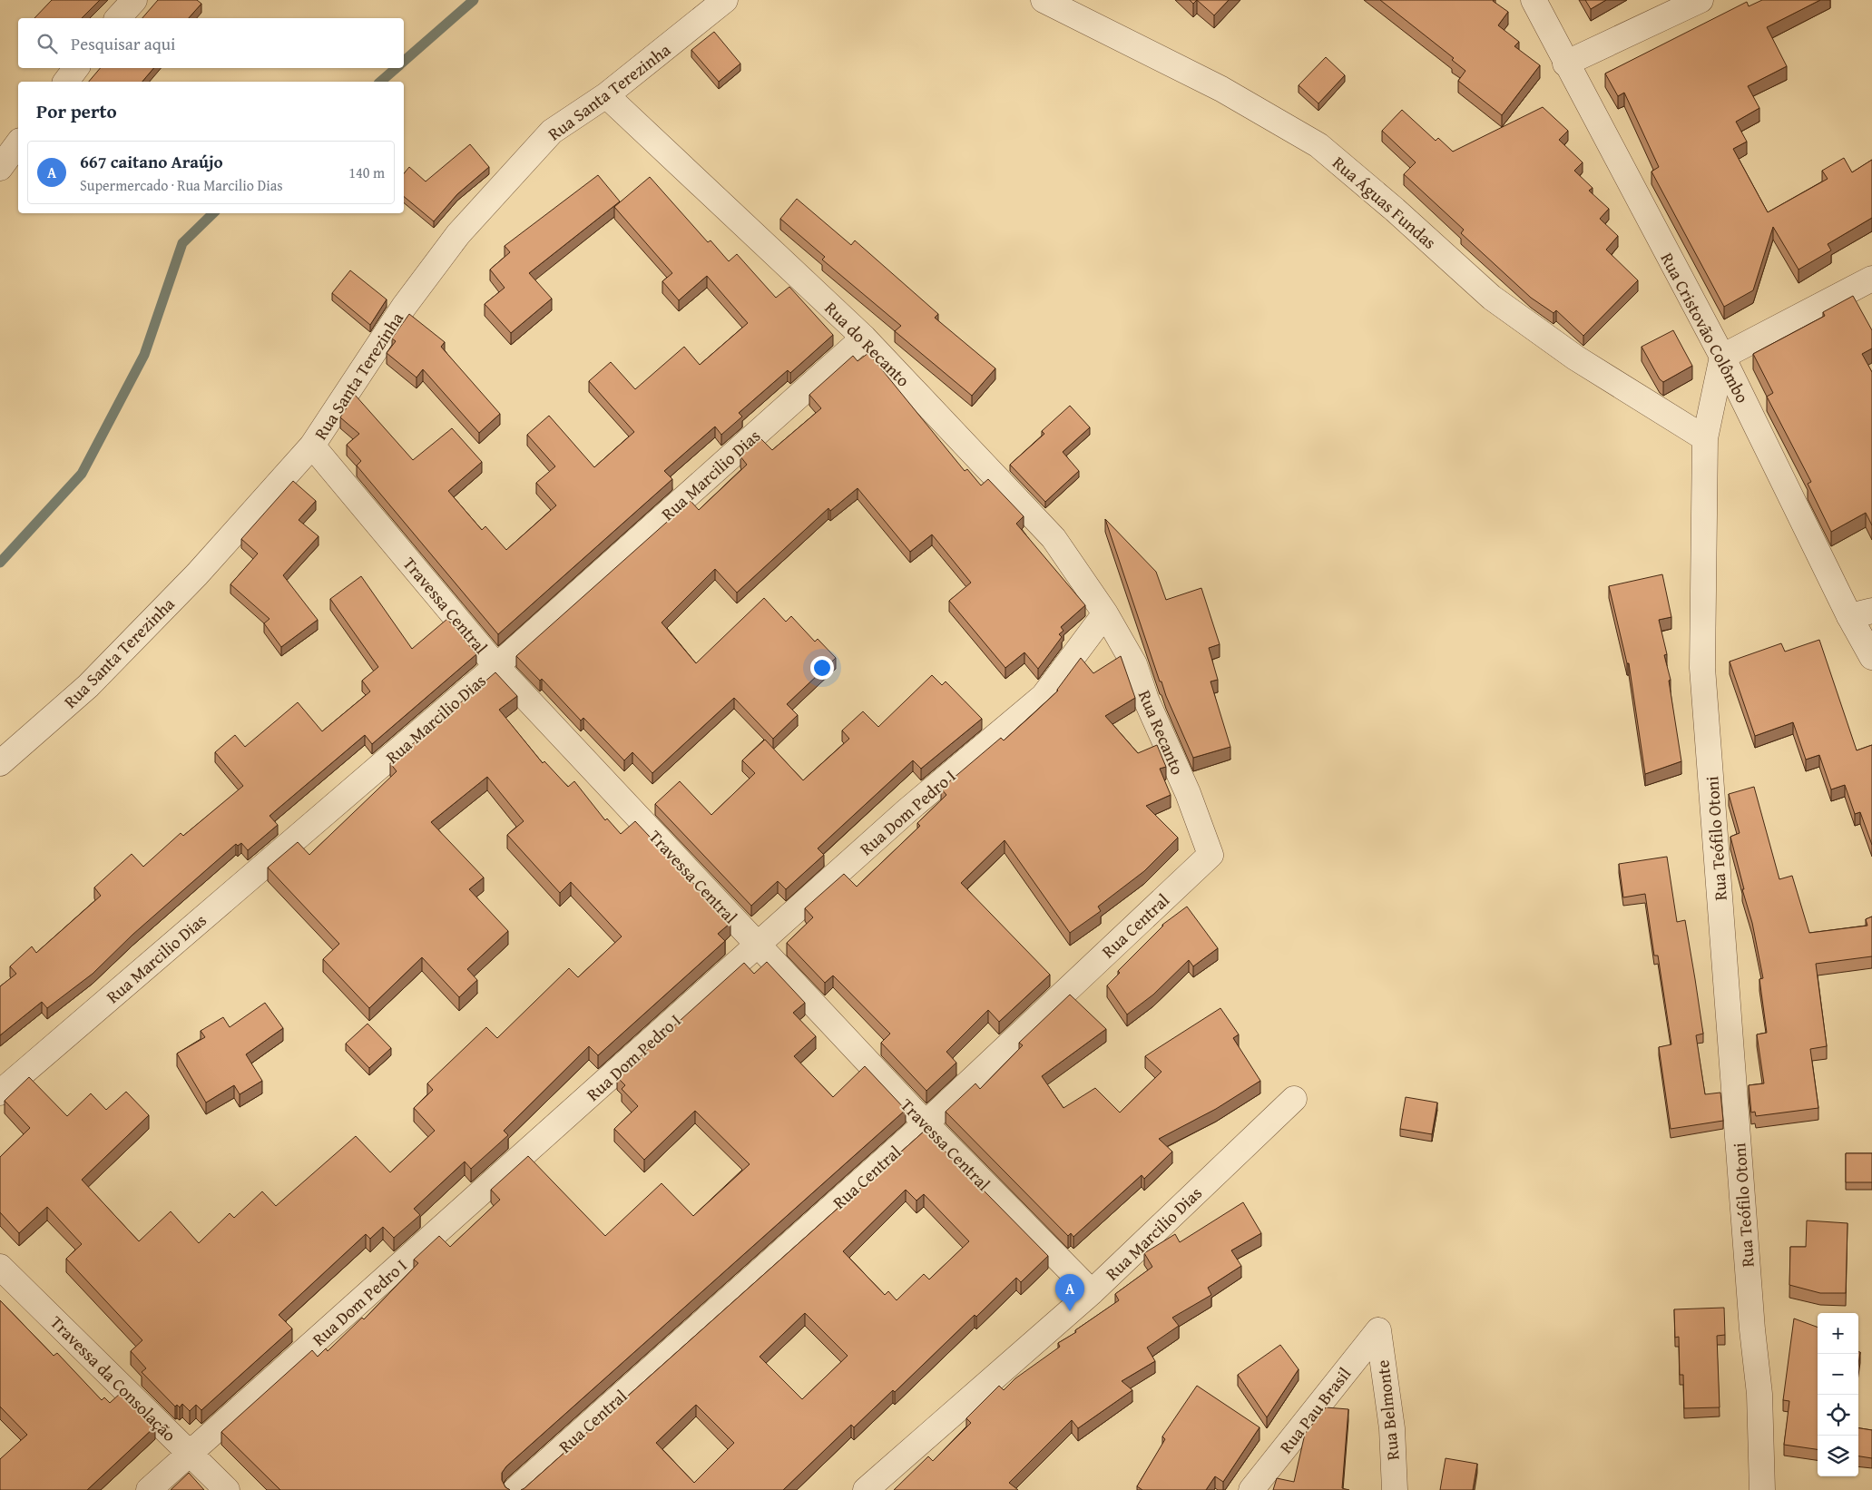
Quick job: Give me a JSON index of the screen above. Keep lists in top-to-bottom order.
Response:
{
  "streets": {
    "street": [
      "Rua Santa Terezinha",
      "Rua Águas Fundas",
      "Rua Cristovão Colômbo",
      "Rua do Recanto",
      "Rua Marcilio Dias",
      "Travessa Central",
      "Rua Recanto",
      "Rua Dom Pedro I",
      "Rua Teófilo Otoni",
      "Rua Central",
      "Travessa da Consolação",
      "Rua Pau Brasil",
      "Rua Belmonte"
    ]
  },
  "crossings": [
    ["Rua Santa Terezinha", "Rua do Recanto"],
    ["Rua Santa Terezinha", "Travessa Central"],
    ["Rua Águas Fundas", "Rua Teófilo Otoni"],
    ["Rua Cristovão Colômbo", "Rua Teófilo Otoni"],
    ["Rua do Recanto", "Rua Marcilio Dias"],
    ["Rua do Recanto", "Rua Recanto"],
    ["Rua do Recanto", "Rua Dom Pedro I"],
    ["Rua Marcilio Dias", "Travessa Central"],
    ["Travessa Central", "Rua Dom Pedro I"],
    ["Travessa Central", "Rua Central"],
    ["Rua Recanto", "Rua Dom Pedro I"],
    ["Rua Recanto", "Rua Central"],
    ["Rua Dom Pedro I", "Travessa da Consolação"],
    ["Rua Pau Brasil", "Rua Belmonte"]
  ],
  "page": {
    "search": "Pesquisar aqui",
    "heading": "Por perto",
    "list": [
      {
        "mark": "A",
        "name": "667 caitano Araújo",
        "note": "Supermercado · Rua Marcilio Dias",
        "value": "140 m"
      }
    ],
    "pins": "A",
    "map_buttons": ["+", "−"]
  }
}
